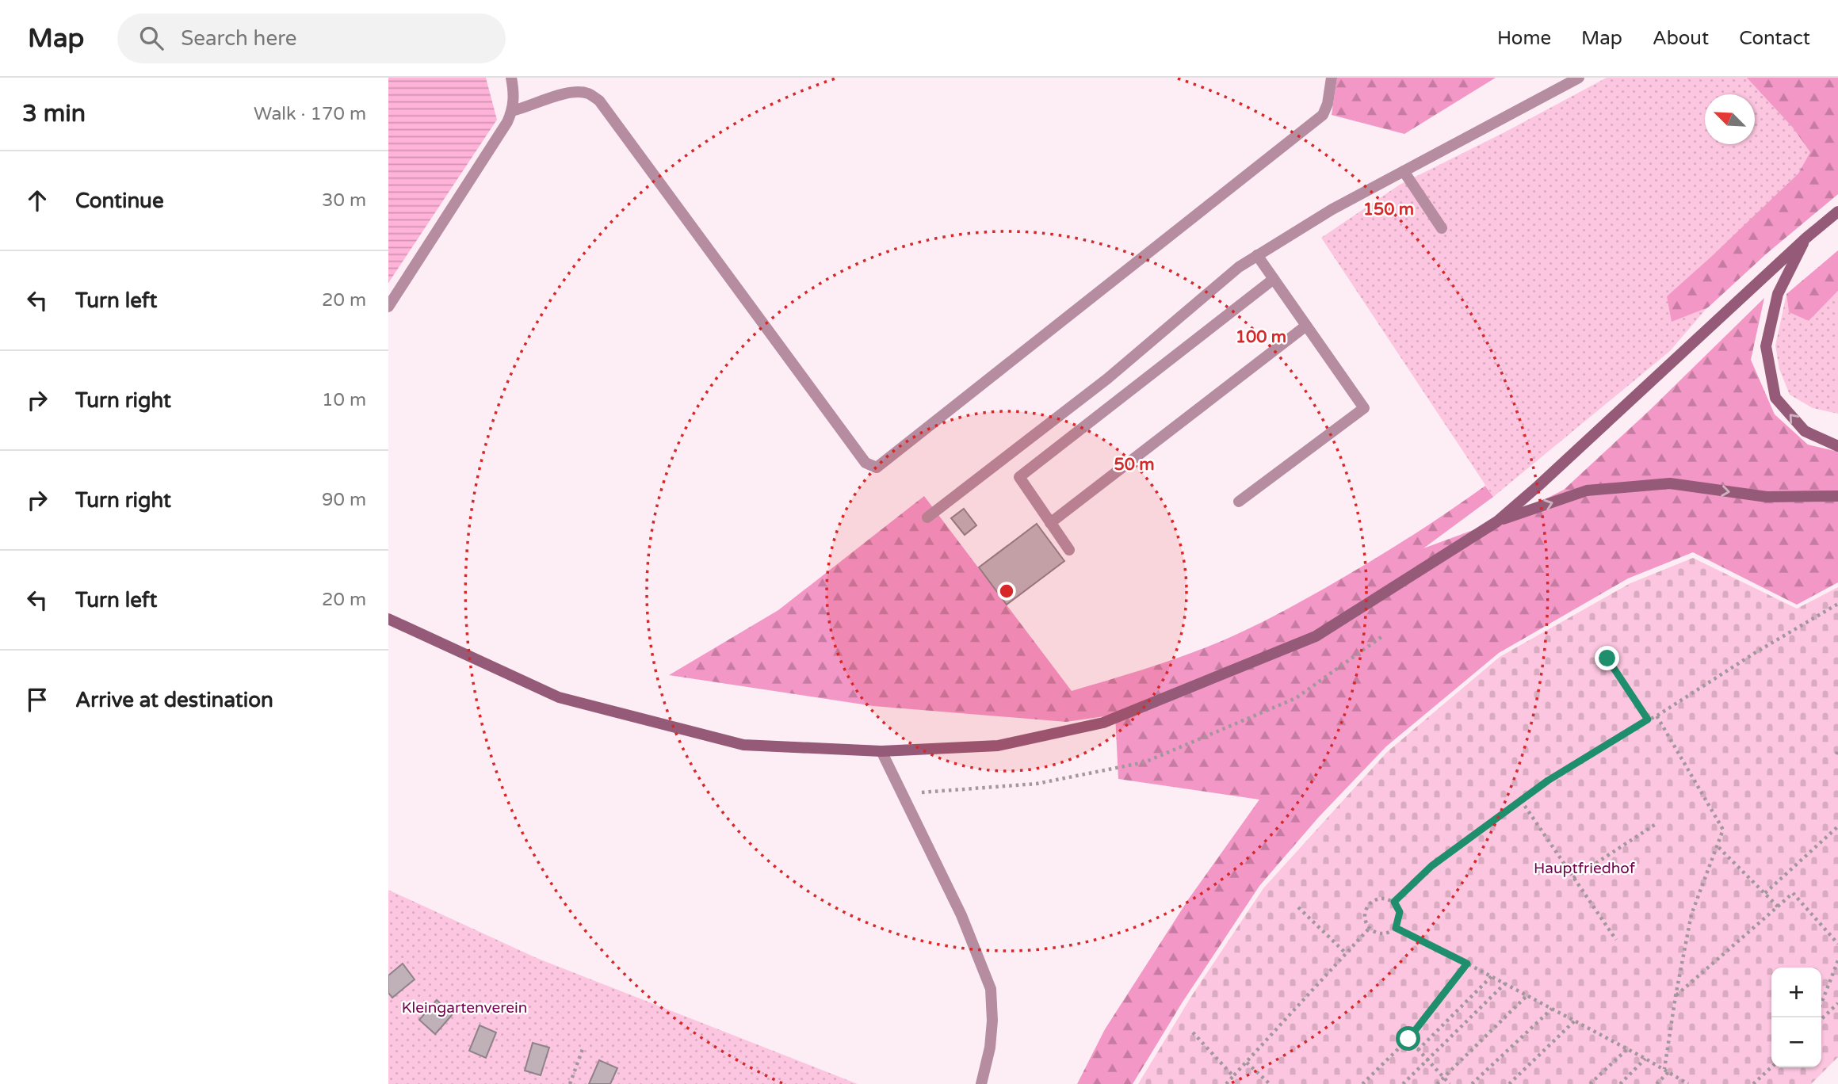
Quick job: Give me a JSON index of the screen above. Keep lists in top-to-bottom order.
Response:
{
  "parks": ["Hauptfriedhof", "Kleingartenverein"],
  "north": "top left",
  "page": {
    "header": "Map",
    "search": "Search here",
    "nav": [
      "Home",
      "Map",
      "About",
      "Contact"
    ],
    "heading": ["3 min", "Walk · 170 m"],
    "list": [
      ["Continue", "30 m"],
      ["Turn left", "20 m"],
      ["Turn right", "10 m"],
      ["Turn right", "90 m"],
      ["Turn left", "20 m"],
      "Arrive at destination"
    ],
    "map_buttons": ["+", "−"]
  },
  "rings": ["150 m", "100 m", "50 m"]
}
